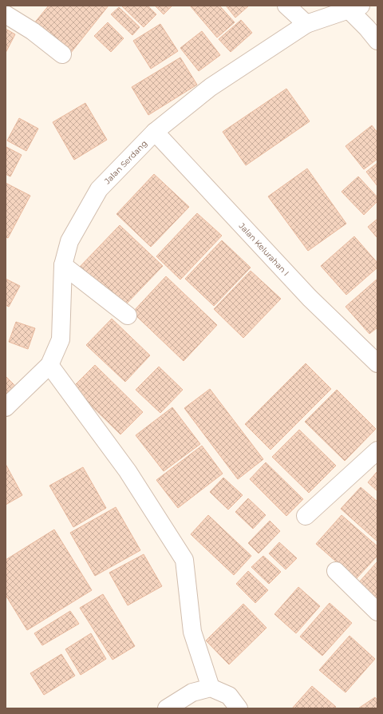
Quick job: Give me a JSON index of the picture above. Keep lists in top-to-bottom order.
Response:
{
  "streets": {
    "street": ["Jalan Serdang", "Jalan Kelurahan I"]
  },
  "crossings": [
    ["Jalan Serdang", "Jalan Kelurahan I"]
  ]
}
